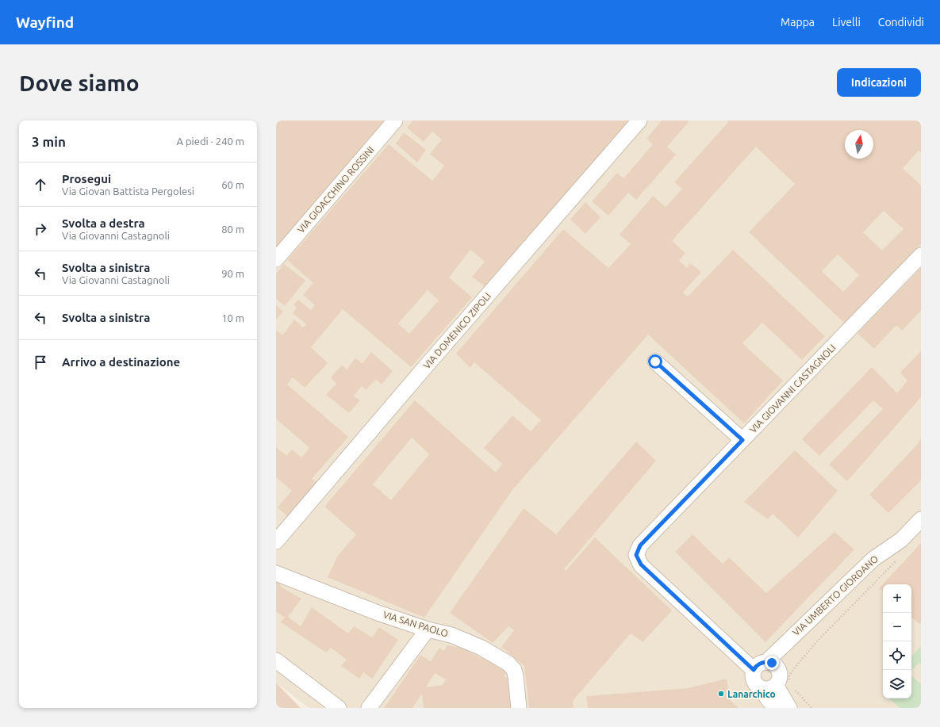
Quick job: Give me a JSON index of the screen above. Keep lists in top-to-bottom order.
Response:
{
  "streets": {
    "street": [
      "VIA GIOACCHINO ROSSINI",
      "VIA DOMENICO ZIPOLI",
      "VIA GIOVANNI CASTAGNOLI",
      "VIA UMBERTO GIORDANO",
      "VIA SAN PAOLO"
    ]
  },
  "crossings": [
    ["VIA GIOVANNI CASTAGNOLI", "VIA UMBERTO GIORDANO"]
  ],
  "places": ["Lanarchico"],
  "north": "top",
  "page": {
    "header": "Wayfind",
    "nav": ["Mappa", "Livelli", "Condividi"],
    "buttons": "Indicazioni",
    "title": "Dove siamo",
    "heading": ["3 min", "A piedi · 240 m"],
    "list": [
      ["Prosegui", "Via Giovan Battista Pergolesi", "60 m"],
      ["Svolta a destra", "Via Giovanni Castagnoli", "80 m"],
      ["Svolta a sinistra", "Via Giovanni Castagnoli", "90 m"],
      ["Svolta a sinistra", "10 m"],
      "Arrivo a destinazione"
    ],
    "map_buttons": ["+", "−"]
  }
}
